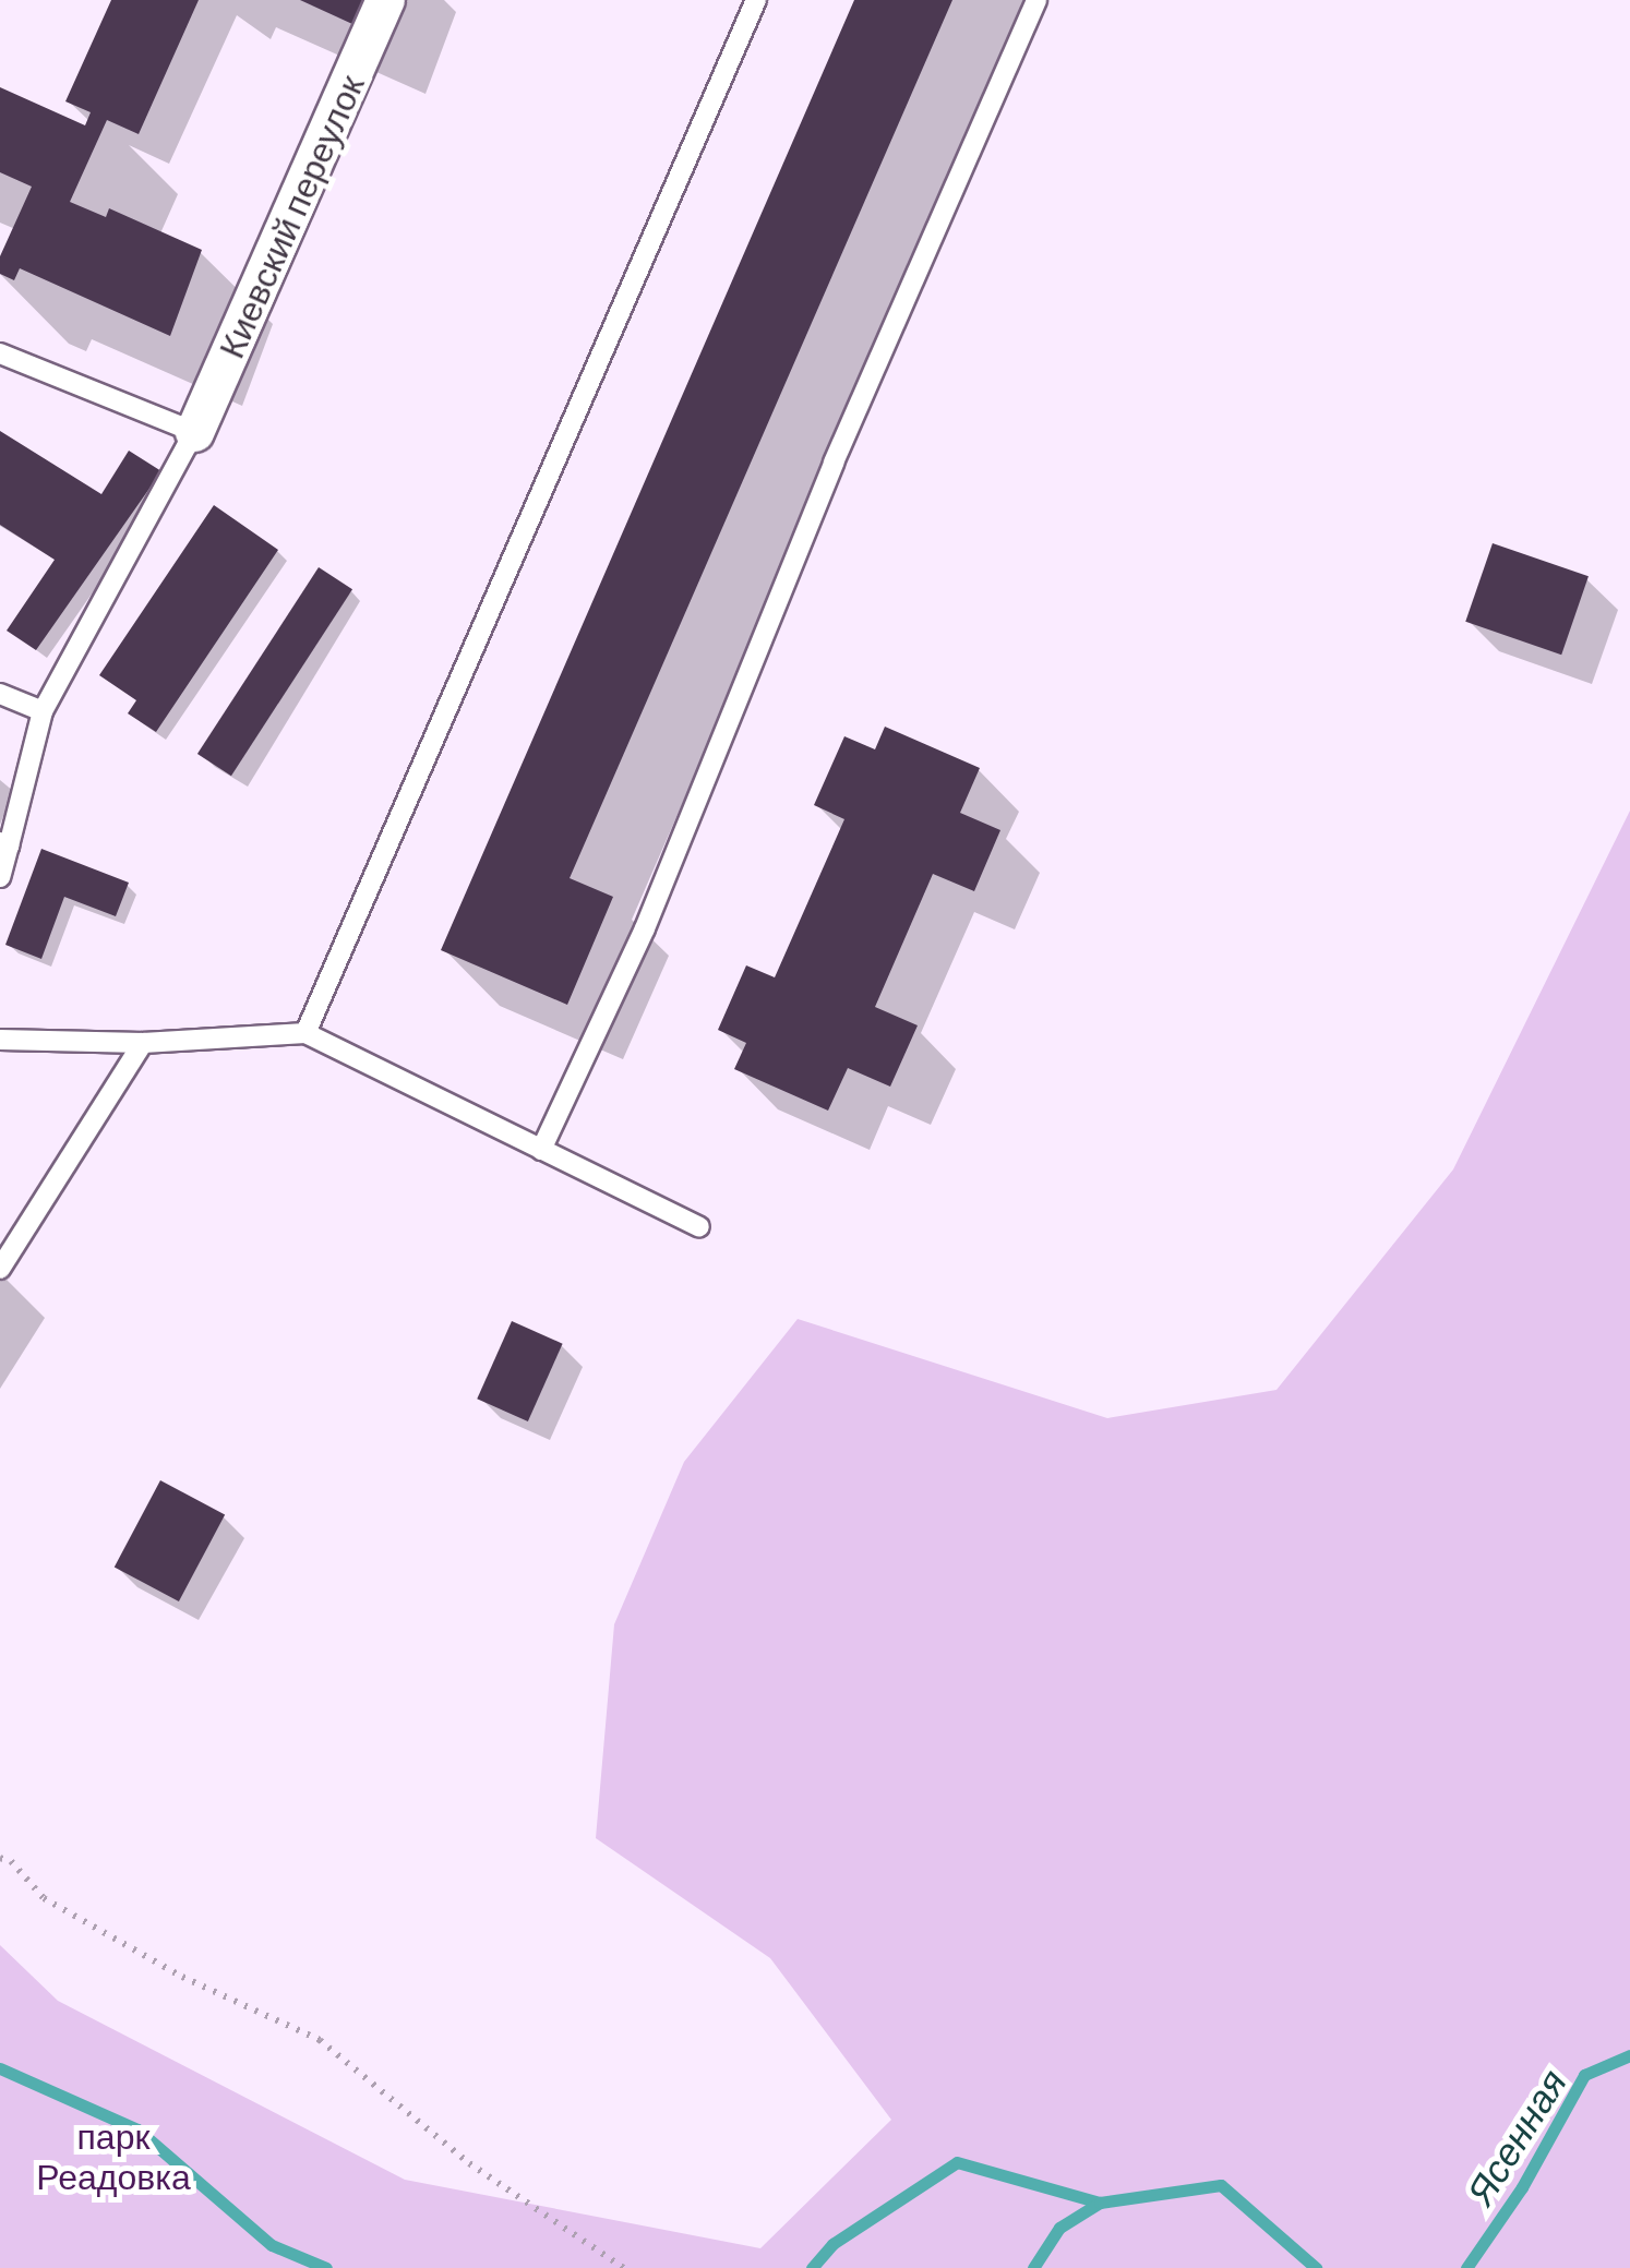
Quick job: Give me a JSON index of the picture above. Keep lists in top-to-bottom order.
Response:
{
  "streets": {
    "street": ["Киевский переулок"]
  },
  "water": ["Ясенная"],
  "parks": ["парк Реадовка"]
}
